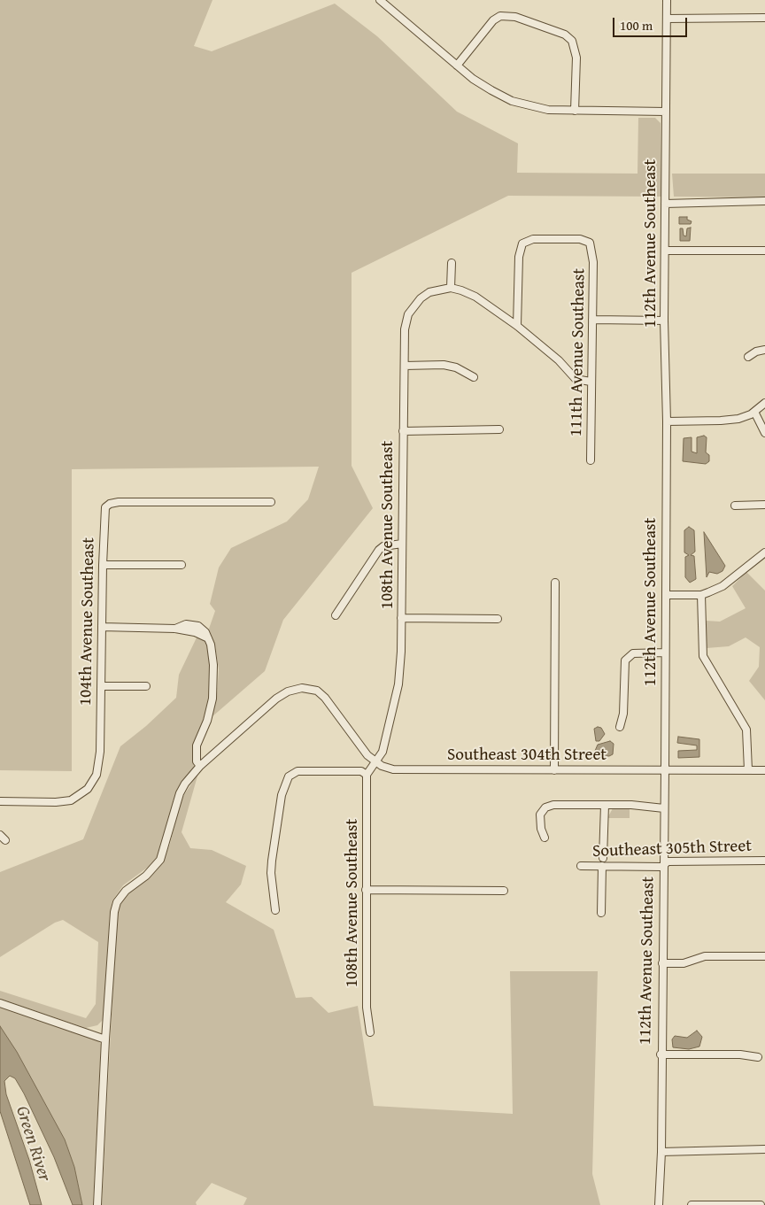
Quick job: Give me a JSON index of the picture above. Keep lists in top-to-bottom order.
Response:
{
  "streets": {
    "street": [
      "112th Avenue Southeast",
      "111th Avenue Southeast",
      "108th Avenue Southeast",
      "104th Avenue Southeast",
      "Southeast 304th Street",
      "Southeast 305th Street"
    ]
  },
  "crossings": [
    ["112th Avenue Southeast", "Southeast 304th Street"],
    ["112th Avenue Southeast", "Southeast 305th Street"],
    ["108th Avenue Southeast", "Southeast 304th Street"]
  ],
  "water": ["Green River"],
  "scale_bar": "100 m"
}
